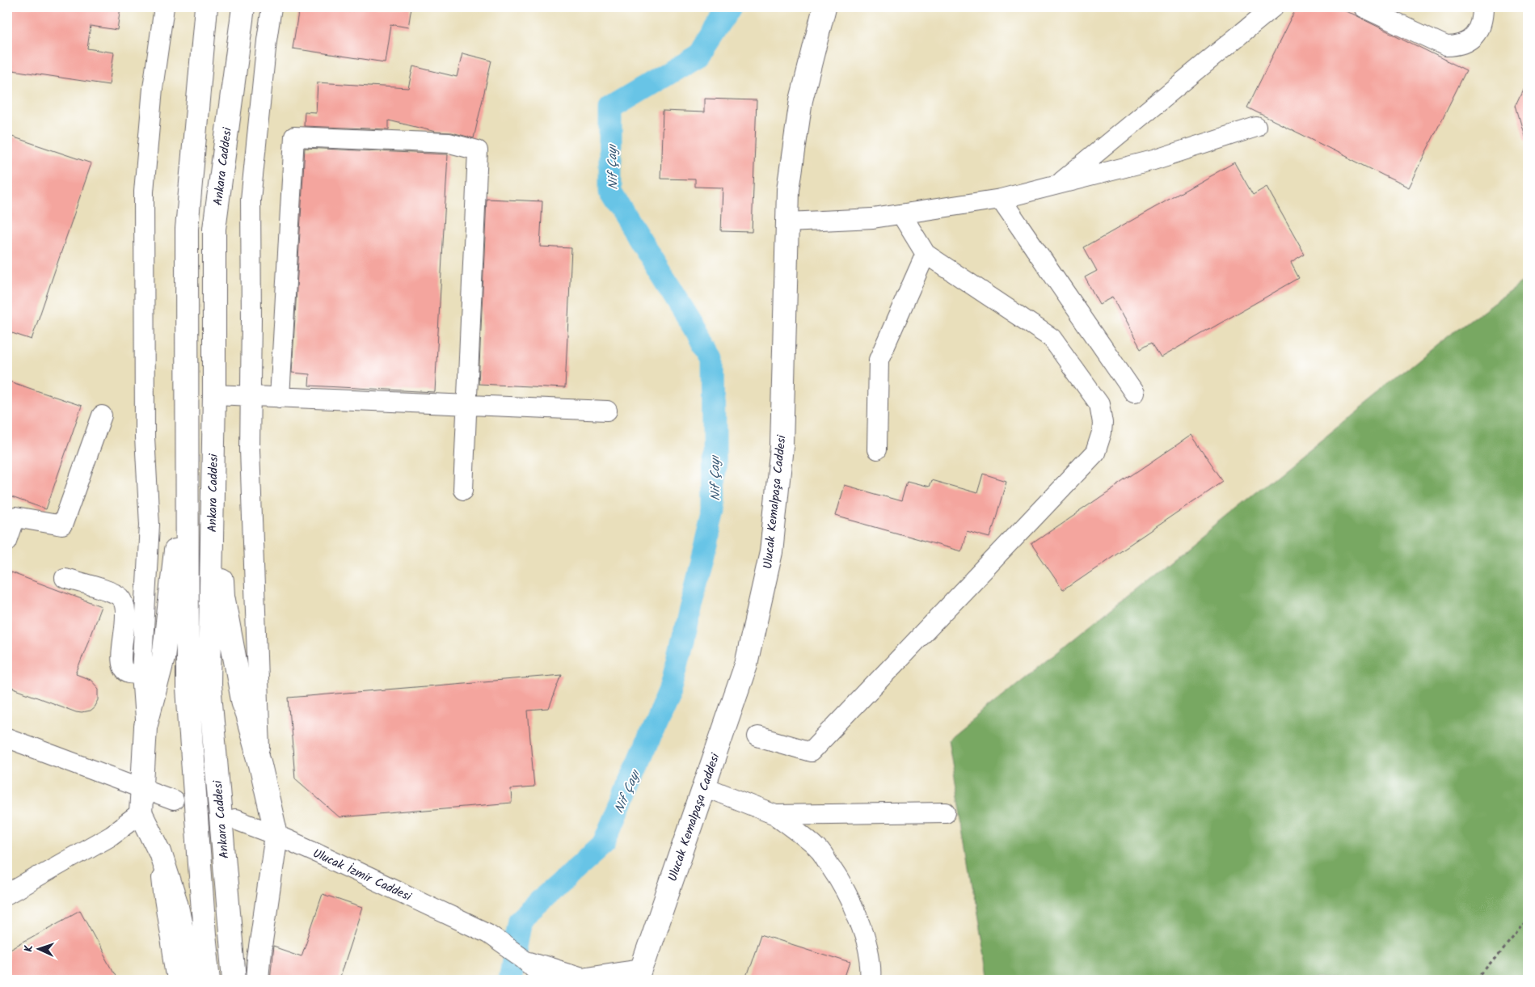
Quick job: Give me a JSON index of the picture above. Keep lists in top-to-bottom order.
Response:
{
  "streets": {
    "main road": ["Ankara Caddesi", "Ulucak Kemalpaşa Caddesi"],
    "street": ["Ulucak İzmir Caddesi"]
  },
  "water": ["Nif Çayı"],
  "north": "left"
}
